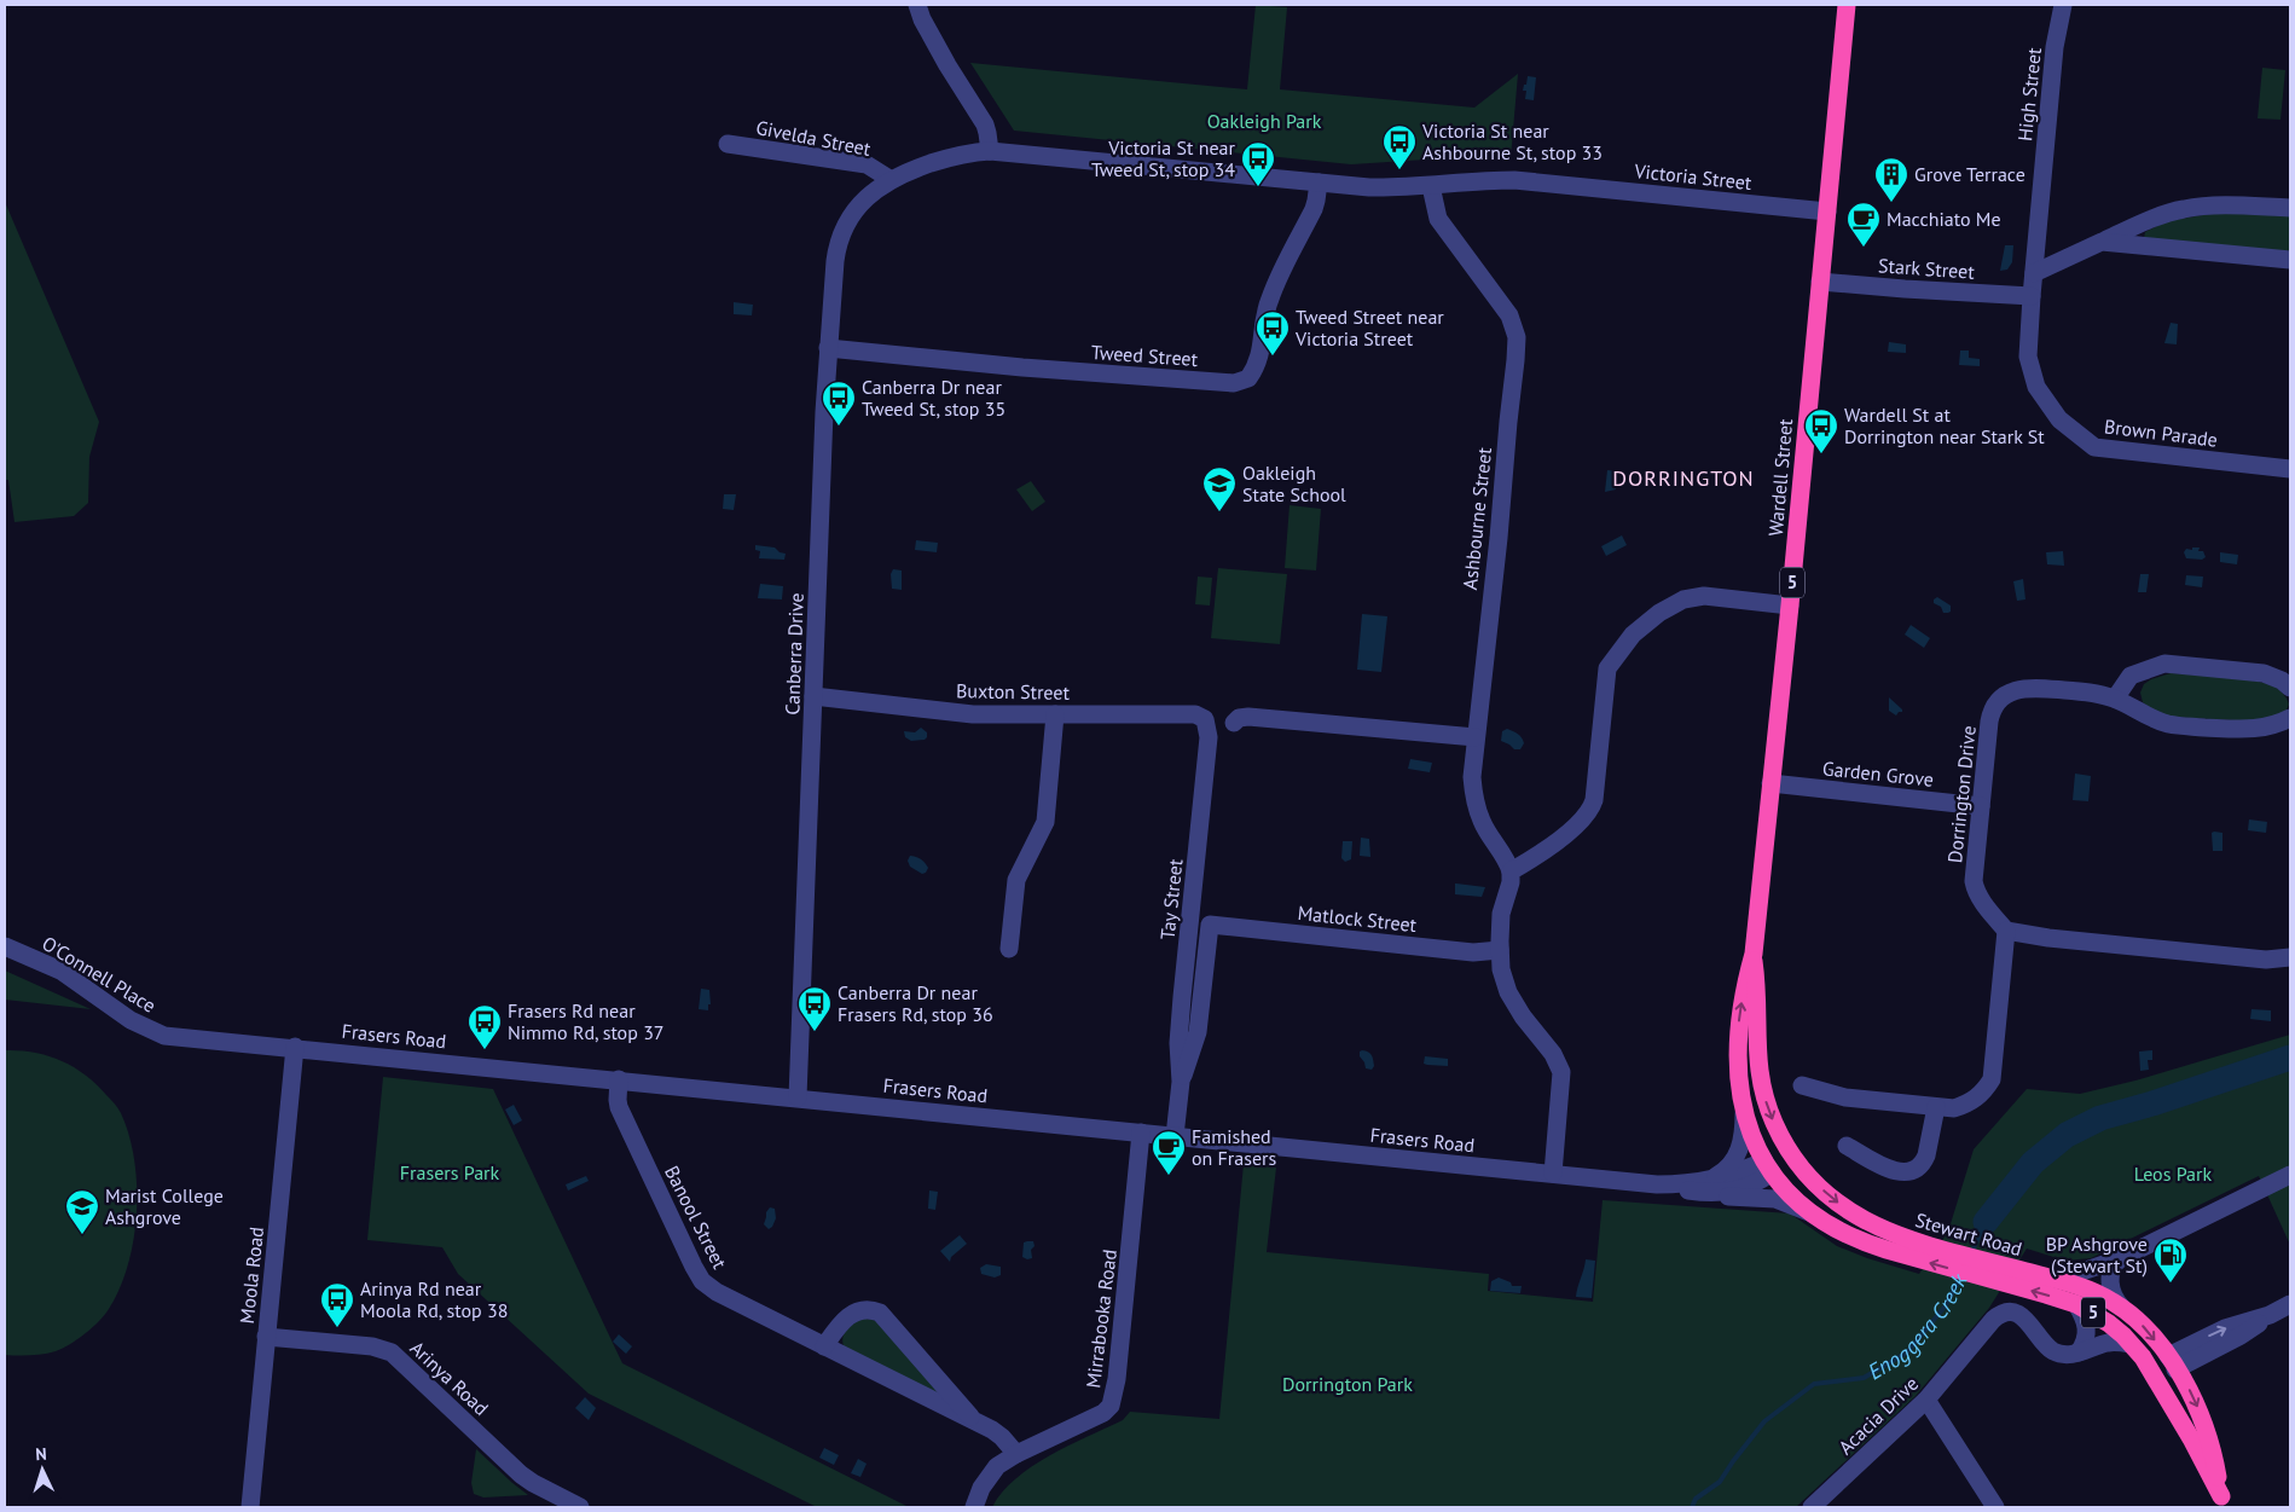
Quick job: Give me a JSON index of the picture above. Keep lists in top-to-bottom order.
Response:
{
  "streets": {
    "highway": ["Wardell Street", "5", "Stewart Road"],
    "street": [
      "High Street",
      "Givelda Street",
      "Victoria Street",
      "Stark Street",
      "Tweed Street",
      "Brown Parade",
      "Ashbourne Street",
      "Canberra Drive",
      "Buxton Street",
      "Garden Grove",
      "Dorrington Drive",
      "Tay Street",
      "Matlock Street",
      "O'Connell Place",
      "Frasers Road",
      "Banool Street",
      "Moola Road",
      "Mirrabooka Road",
      "Arinya Road",
      "Acacia Drive"
    ]
  },
  "crossings": [
    ["High Street", "Stark Street"],
    ["High Street", "Brown Parade"],
    ["Givelda Street", "Victoria Street"],
    ["Victoria Street", "Tweed Street"],
    ["Victoria Street", "Wardell Street"],
    ["Victoria Street", "Ashbourne Street"],
    ["Victoria Street", "Canberra Drive"],
    ["Stark Street", "Brown Parade"],
    ["Stark Street", "Wardell Street"],
    ["Tweed Street", "Canberra Drive"],
    ["Wardell Street", "Garden Grove"],
    ["Wardell Street", "Frasers Road"],
    ["Wardell Street", "Stewart Road"],
    ["Canberra Drive", "Buxton Street"],
    ["Canberra Drive", "Frasers Road"],
    ["Buxton Street", "Tay Street"],
    ["Garden Grove", "Dorrington Drive"],
    ["Tay Street", "Matlock Street"],
    ["Tay Street", "Frasers Road"],
    ["O'Connell Place", "Frasers Road"],
    ["Frasers Road", "Banool Street"],
    ["Frasers Road", "Stewart Road"],
    ["Frasers Road", "Moola Road"],
    ["Frasers Road", "Mirrabooka Road"],
    ["Banool Street", "Mirrabooka Road"],
    ["Stewart Road", "Acacia Drive"],
    ["Moola Road", "Arinya Road"]
  ],
  "districts": ["DORRINGTON"],
  "water": ["Enoggera Creek"],
  "parks": [
    "Oakleigh Park",
    "Frasers Park",
    "Leos Park",
    "Dorrington Park"
  ],
  "places": {
    "bus stop": [
      "Victoria St near Ashbourne St, stop 33",
      "Victoria St near Tweed St, stop 34",
      "Tweed Street near Victoria Street",
      "Canberra Dr near Tweed St, stop 35",
      "Wardell St at Dorrington near Stark St",
      "Canberra Dr near Frasers Rd, stop 36",
      "Frasers Rd near Nimmo Rd, stop 37",
      "Arinya Rd near Moola Rd, stop 38"
    ],
    "building": ["Grove Terrace"],
    "cafe": ["Macchiato Me", "Famished on Frasers"],
    "school or university": ["Oakleigh State School", "Marist College Ashgrove"],
    "fuel station": ["BP Ashgrove (Stewart St)"]
  },
  "north": "top"
}
